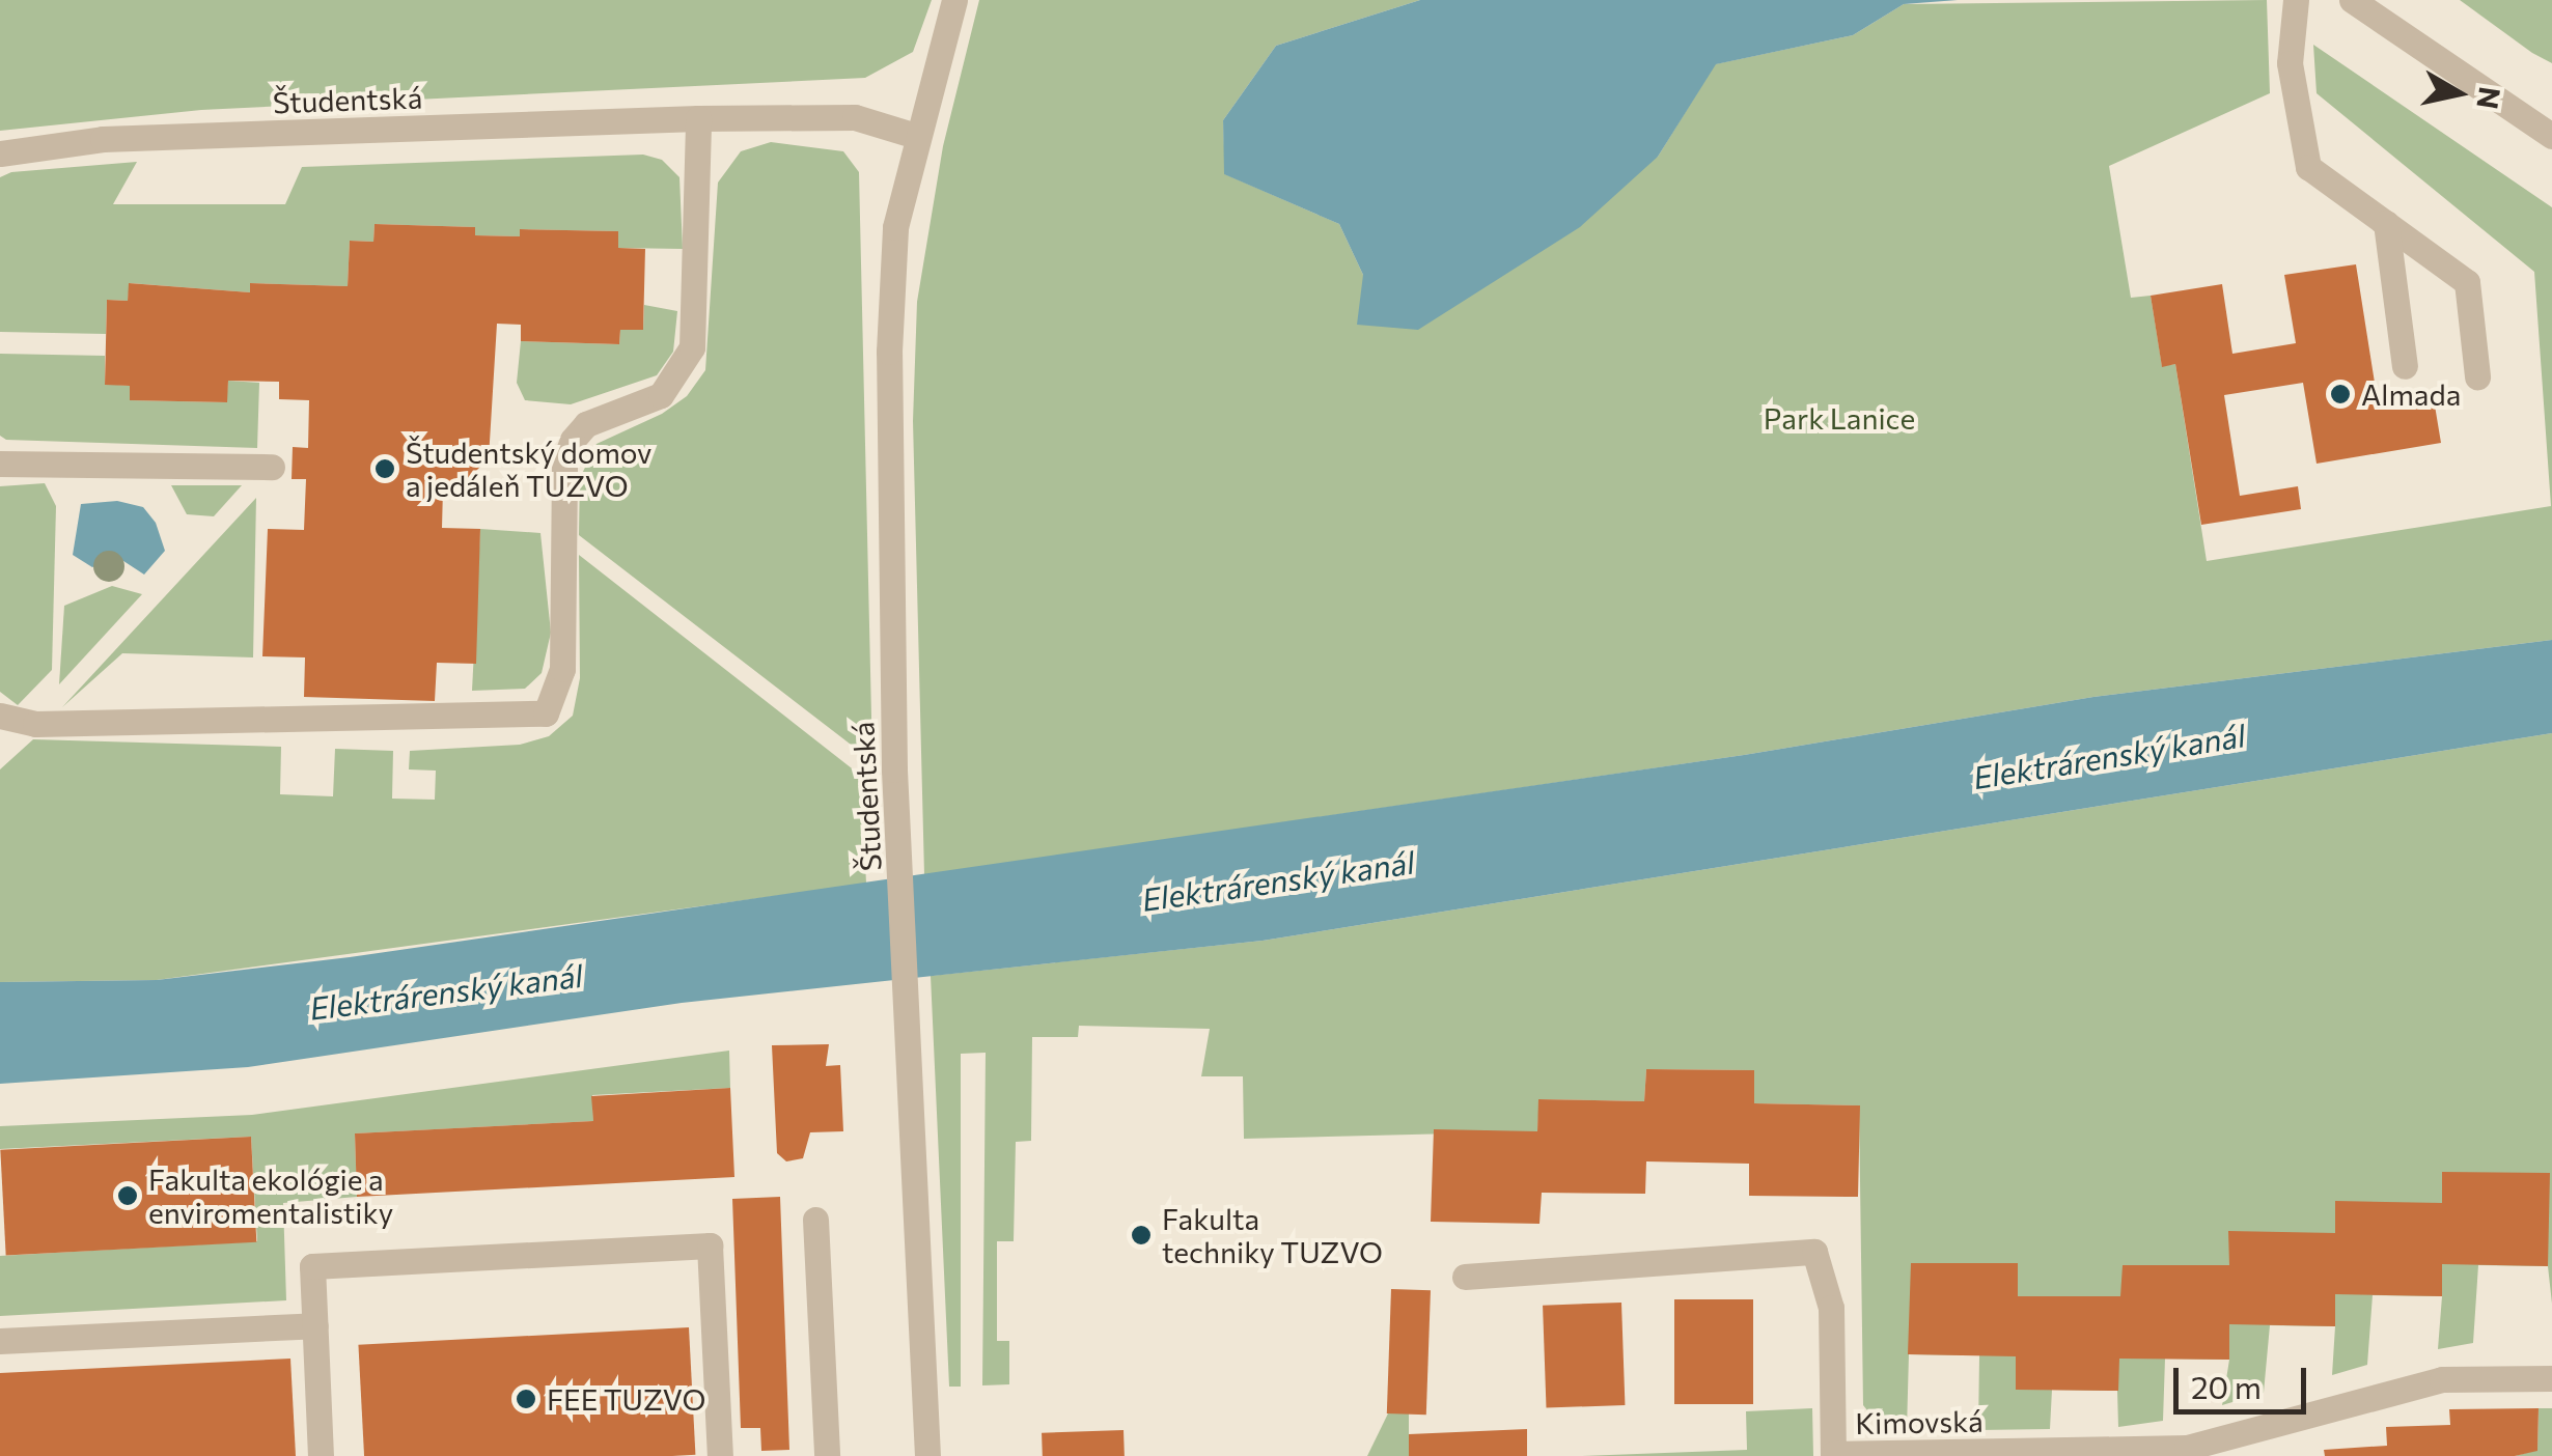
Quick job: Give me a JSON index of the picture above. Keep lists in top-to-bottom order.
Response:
{
  "streets": {
    "street": ["Študentská", "Kimovská"]
  },
  "water": ["Elektrárenský kanál"],
  "parks": ["Park Lanice"],
  "places": [
    "Almada",
    "Študentský domov a jedáleň TUZVO",
    "Fakulta ekológie a enviromentalistiky",
    "Fakulta techniky TUZVO",
    "FEE TUZVO"
  ],
  "scale_bar": "20 m",
  "north": "right"
}
